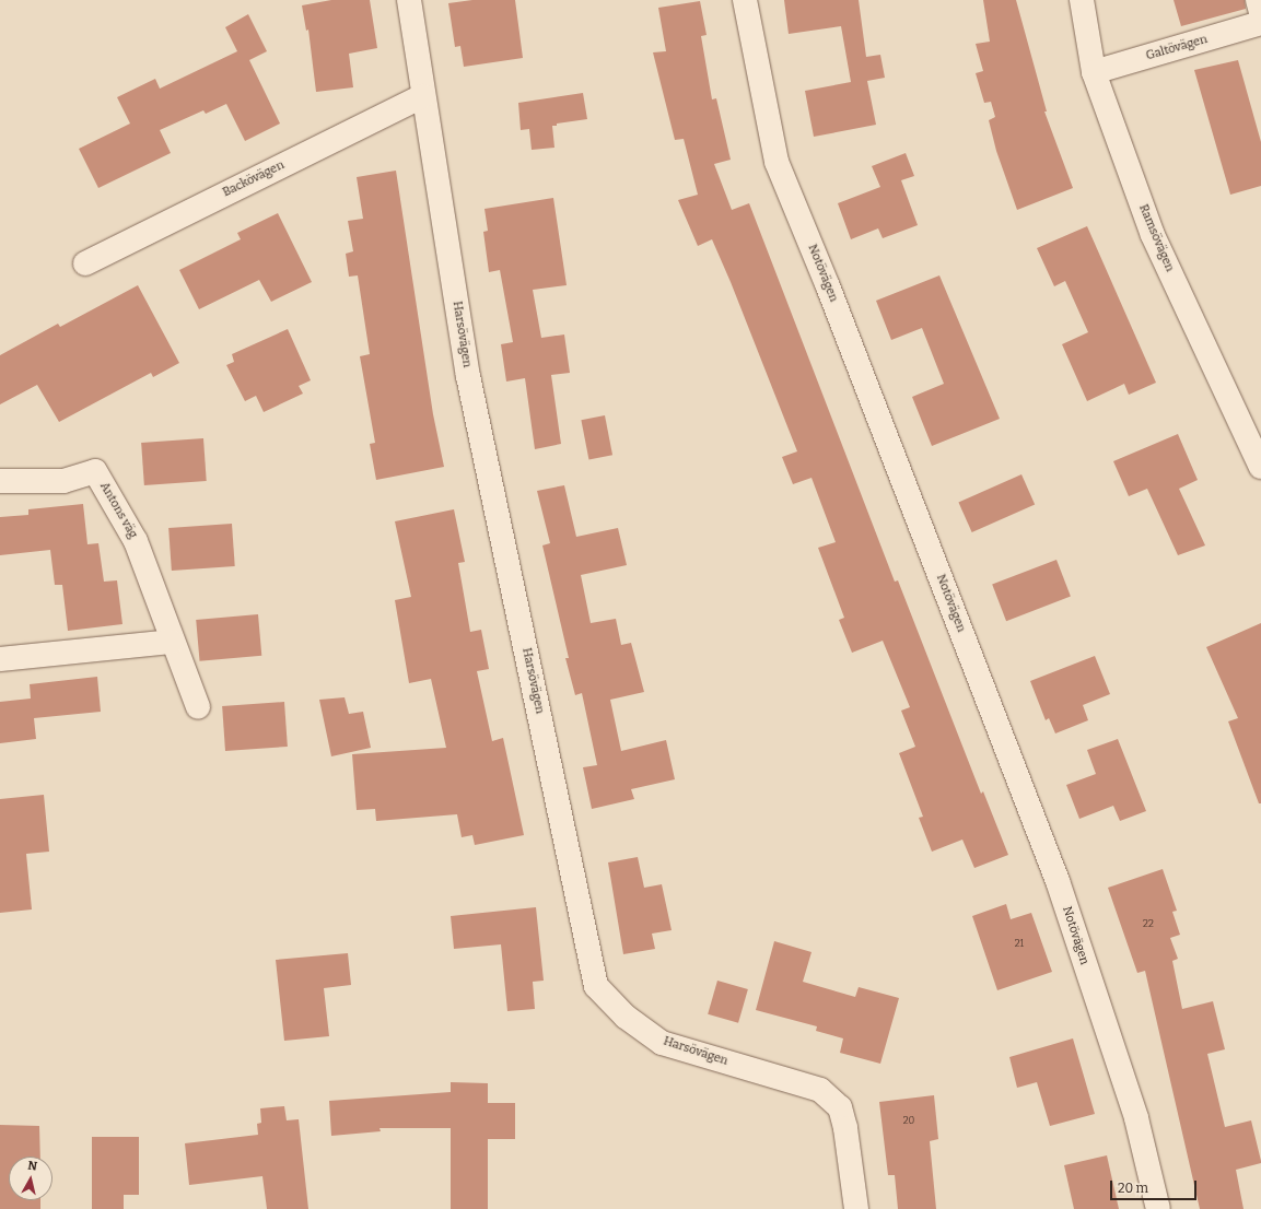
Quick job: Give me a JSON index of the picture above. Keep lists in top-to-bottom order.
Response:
{
  "streets": {
    "street": [
      "Galtövägen",
      "Backövägen",
      "Ramsövägen",
      "Notövägen",
      "Harsövägen",
      "Antons väg"
    ]
  },
  "crossings": [
    ["Galtövägen", "Ramsövägen"],
    ["Backövägen", "Harsövägen"]
  ],
  "house_numbers": ["22", "21", "20"],
  "scale_bar": "20 m",
  "north": "top"
}
